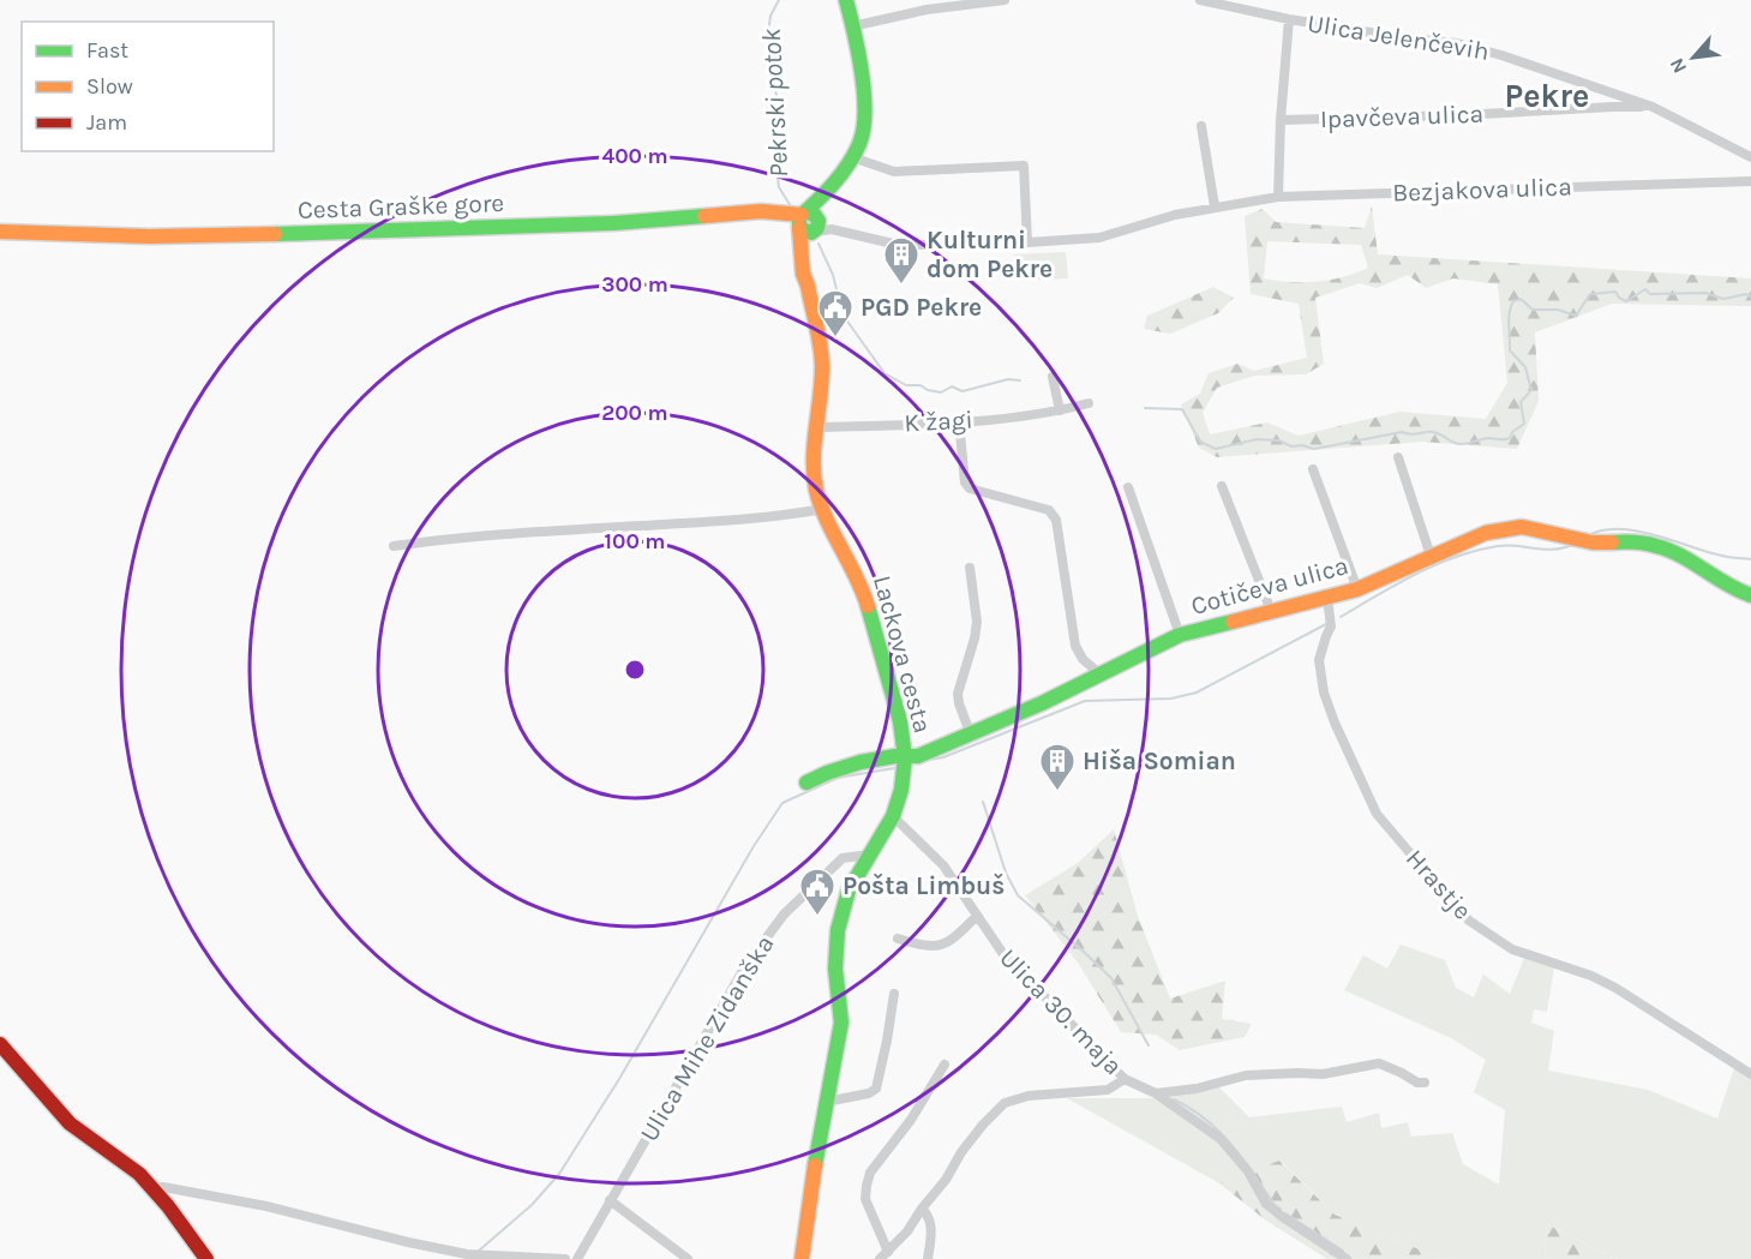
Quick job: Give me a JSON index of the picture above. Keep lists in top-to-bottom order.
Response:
{
  "streets": {
    "street": [
      "Ulica Jelenčevih",
      "Ipavčeva ulica",
      "Bezjakova ulica",
      "Cesta Graške gore",
      "K žagi",
      "Cotičeva ulica",
      "Lackova cesta",
      "Hrastje",
      "Ulica 30. maja",
      "Ulica Mihe Zidanška"
    ]
  },
  "crossings": [
    ["Ulica Jelenčevih", "Ipavčeva ulica"],
    ["Ipavčeva ulica", "Bezjakova ulica"],
    ["Bezjakova ulica", "Cesta Graške gore"],
    ["Bezjakova ulica", "Lackova cesta"],
    ["Cesta Graške gore", "Lackova cesta"],
    ["K žagi", "Lackova cesta"],
    ["Cotičeva ulica", "Lackova cesta"],
    ["Cotičeva ulica", "Hrastje"],
    ["Lackova cesta", "Ulica 30. maja"],
    ["Lackova cesta", "Ulica Mihe Zidanška"]
  ],
  "districts": ["Pekre"],
  "water": ["Pekrski potok"],
  "places": {
    "building": ["Kulturni dom Pekre", "Hiša Somian"],
    "public building": ["PGD Pekre", "Pošta Limbuš"]
  },
  "legend": ["Fast", "Slow", "Jam"],
  "north": "bottom left",
  "rings": [
    "400 m",
    "300 m",
    "200 m",
    "100 m"
  ]
}
